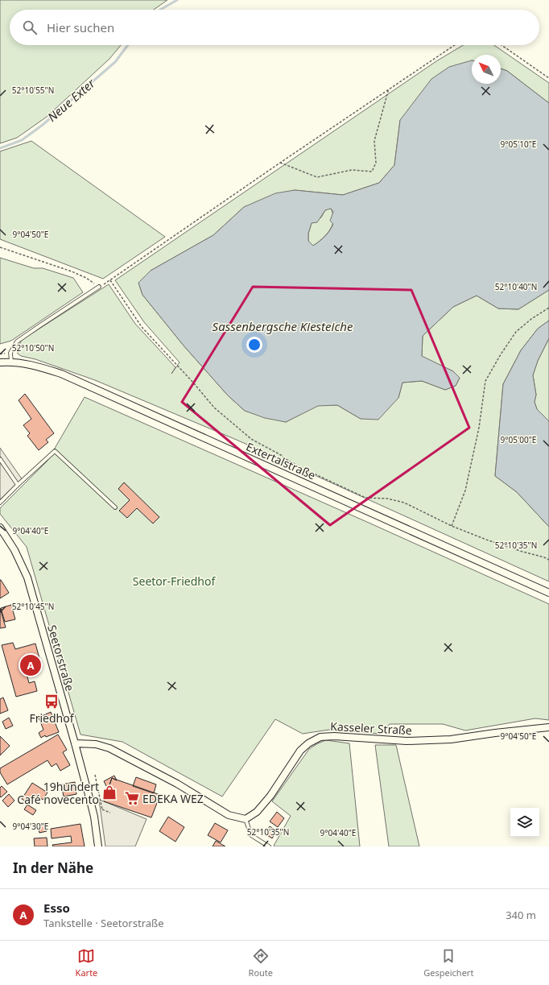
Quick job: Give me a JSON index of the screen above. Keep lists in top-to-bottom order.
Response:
{
  "streets": {
    "street": ["Extertalstraße", "Seetorstraße", "Kasseler Straße"]
  },
  "water": ["Neue Exter", "Sassenbergsche Kiesteiche"],
  "parks": ["Seetor-Friedhof"],
  "places": {
    "bus stop": ["Friedhof"],
    "shop": ["19hundert Café novecento"],
    "supermarket": ["EDEKA WEZ"]
  },
  "north": "top left",
  "page": {
    "search": "Hier suchen",
    "pins": "A",
    "heading": "In der Nähe",
    "list": [
      {
        "mark": "A",
        "name": "Esso",
        "note": "Tankstelle · Seetorstraße",
        "value": "340 m"
      }
    ],
    "nav": ["Karte", "Route", "Gespeichert"]
  },
  "coordinates": [
    "52°10'55\"N",
    "9°05'10\"E",
    "9°04'50\"E",
    "52°10'40\"N",
    "52°10'50\"N",
    "9°05'00\"E",
    "9°04'40\"E",
    "52°10'35\"N",
    "52°10'45\"N",
    "9°04'30\"E"
  ]
}
